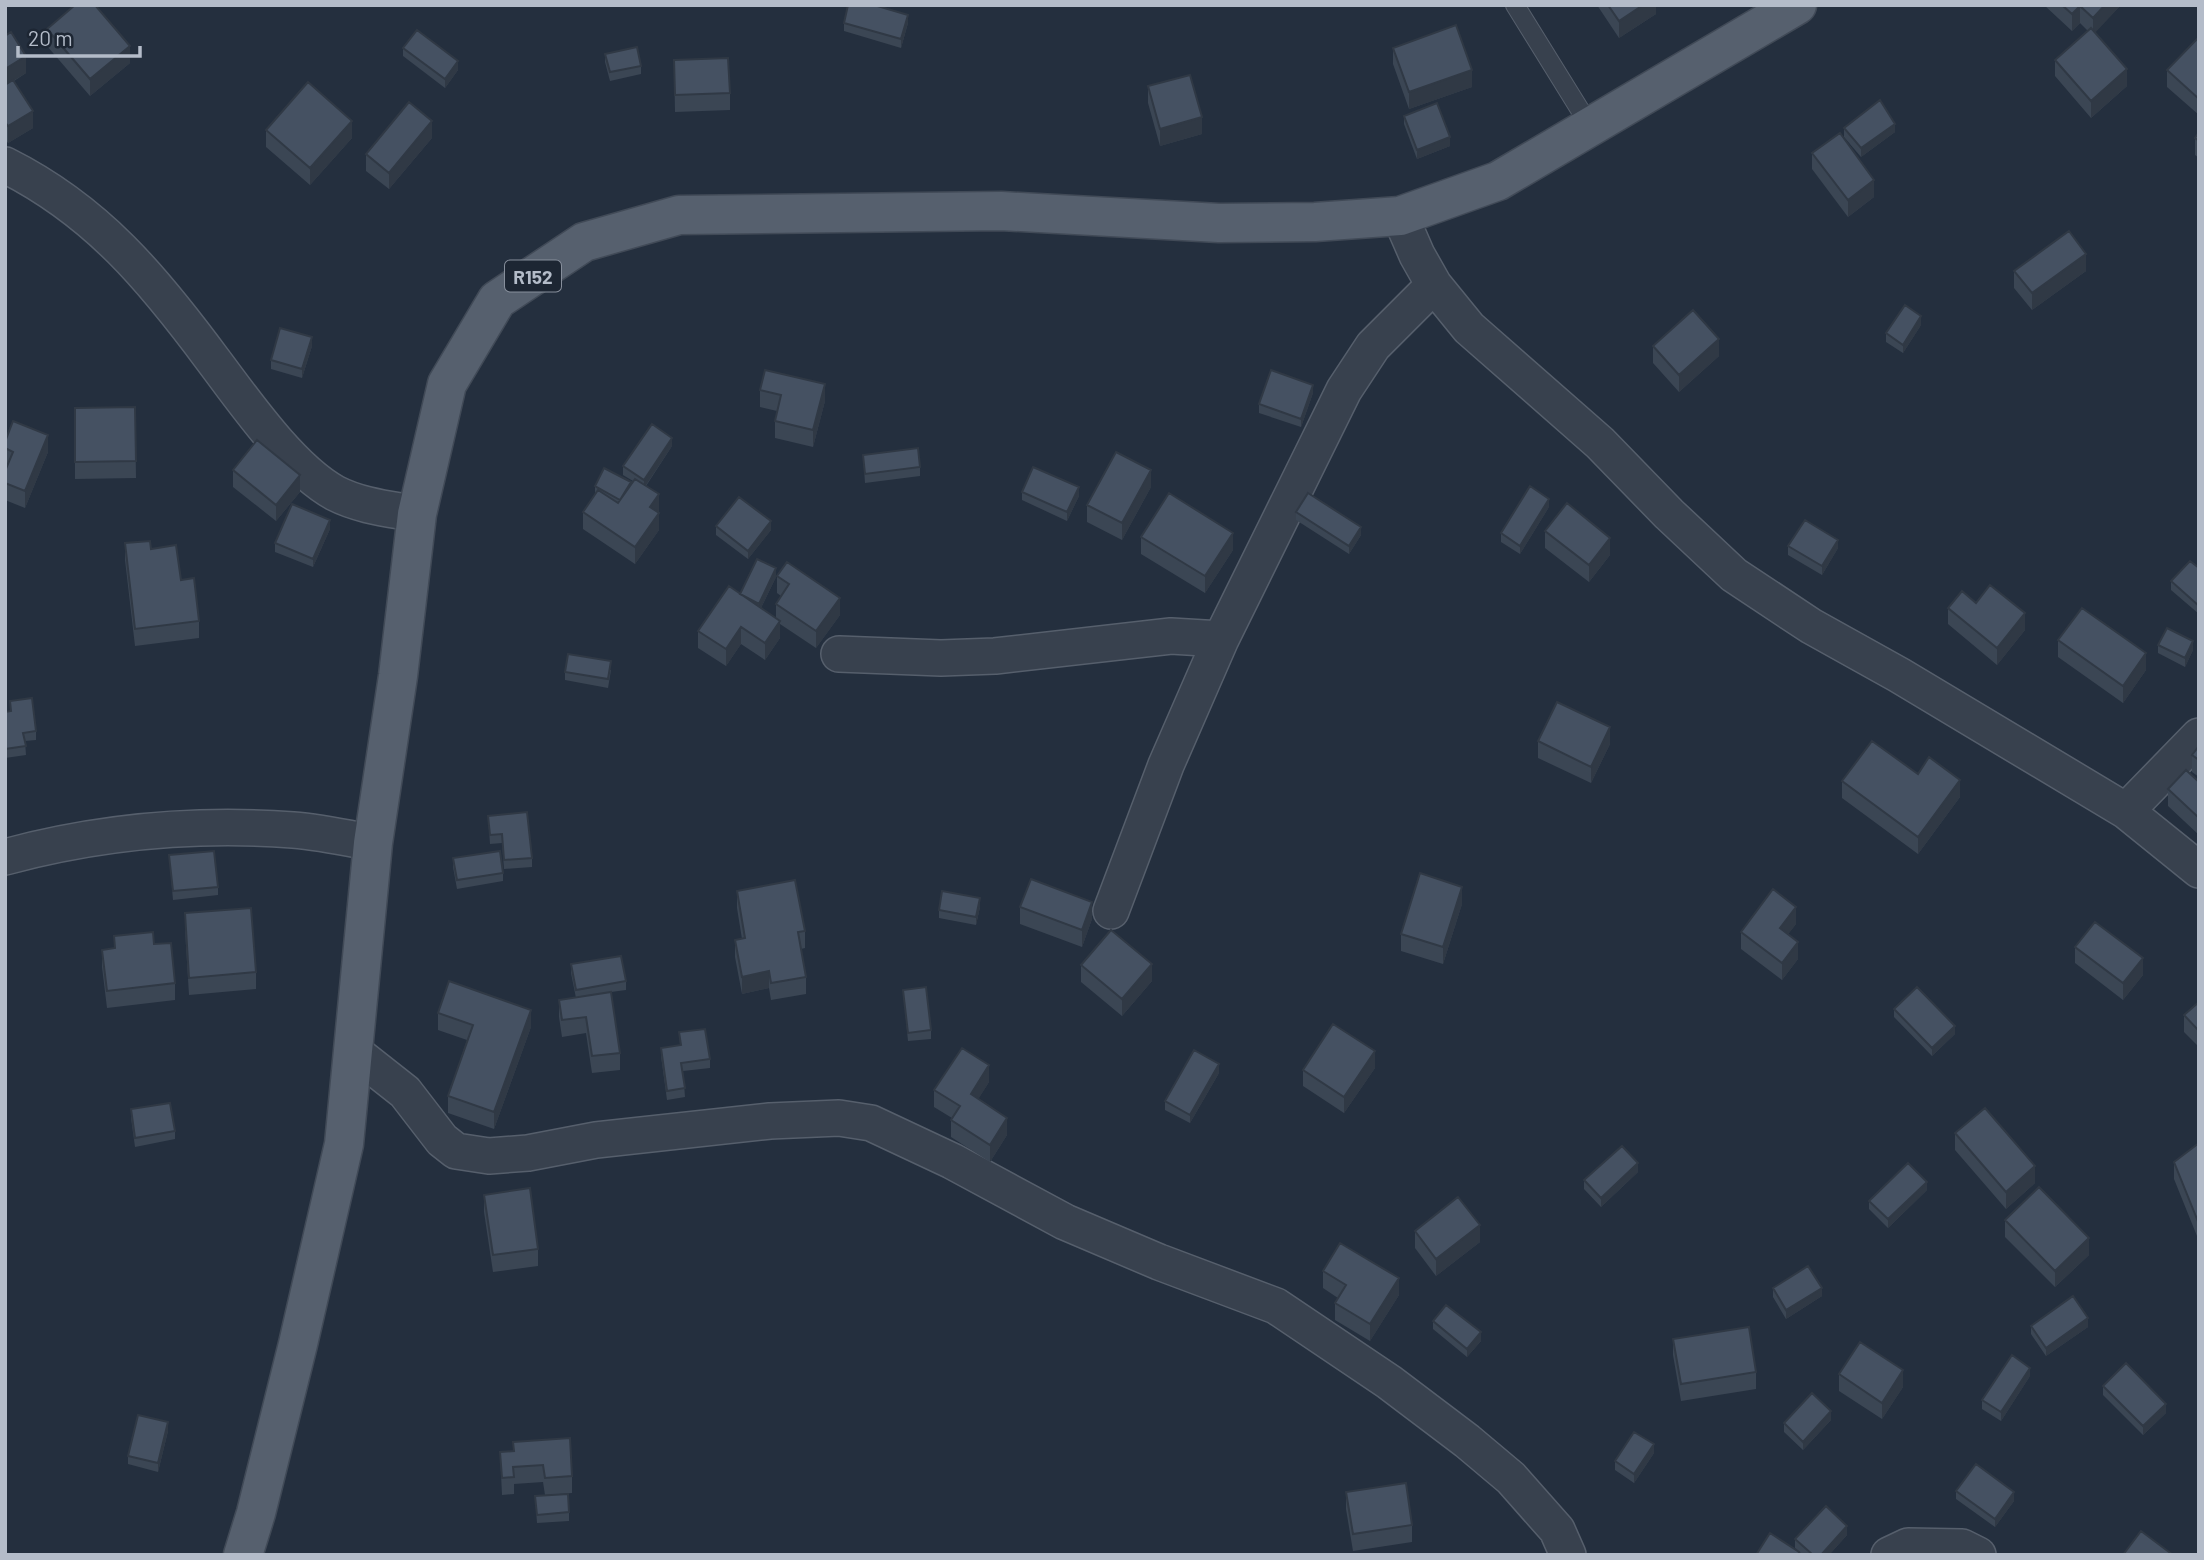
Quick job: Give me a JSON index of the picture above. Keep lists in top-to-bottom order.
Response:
{
  "streets": {
    "main road": ["R152"]
  },
  "scale_bar": "20 m"
}
